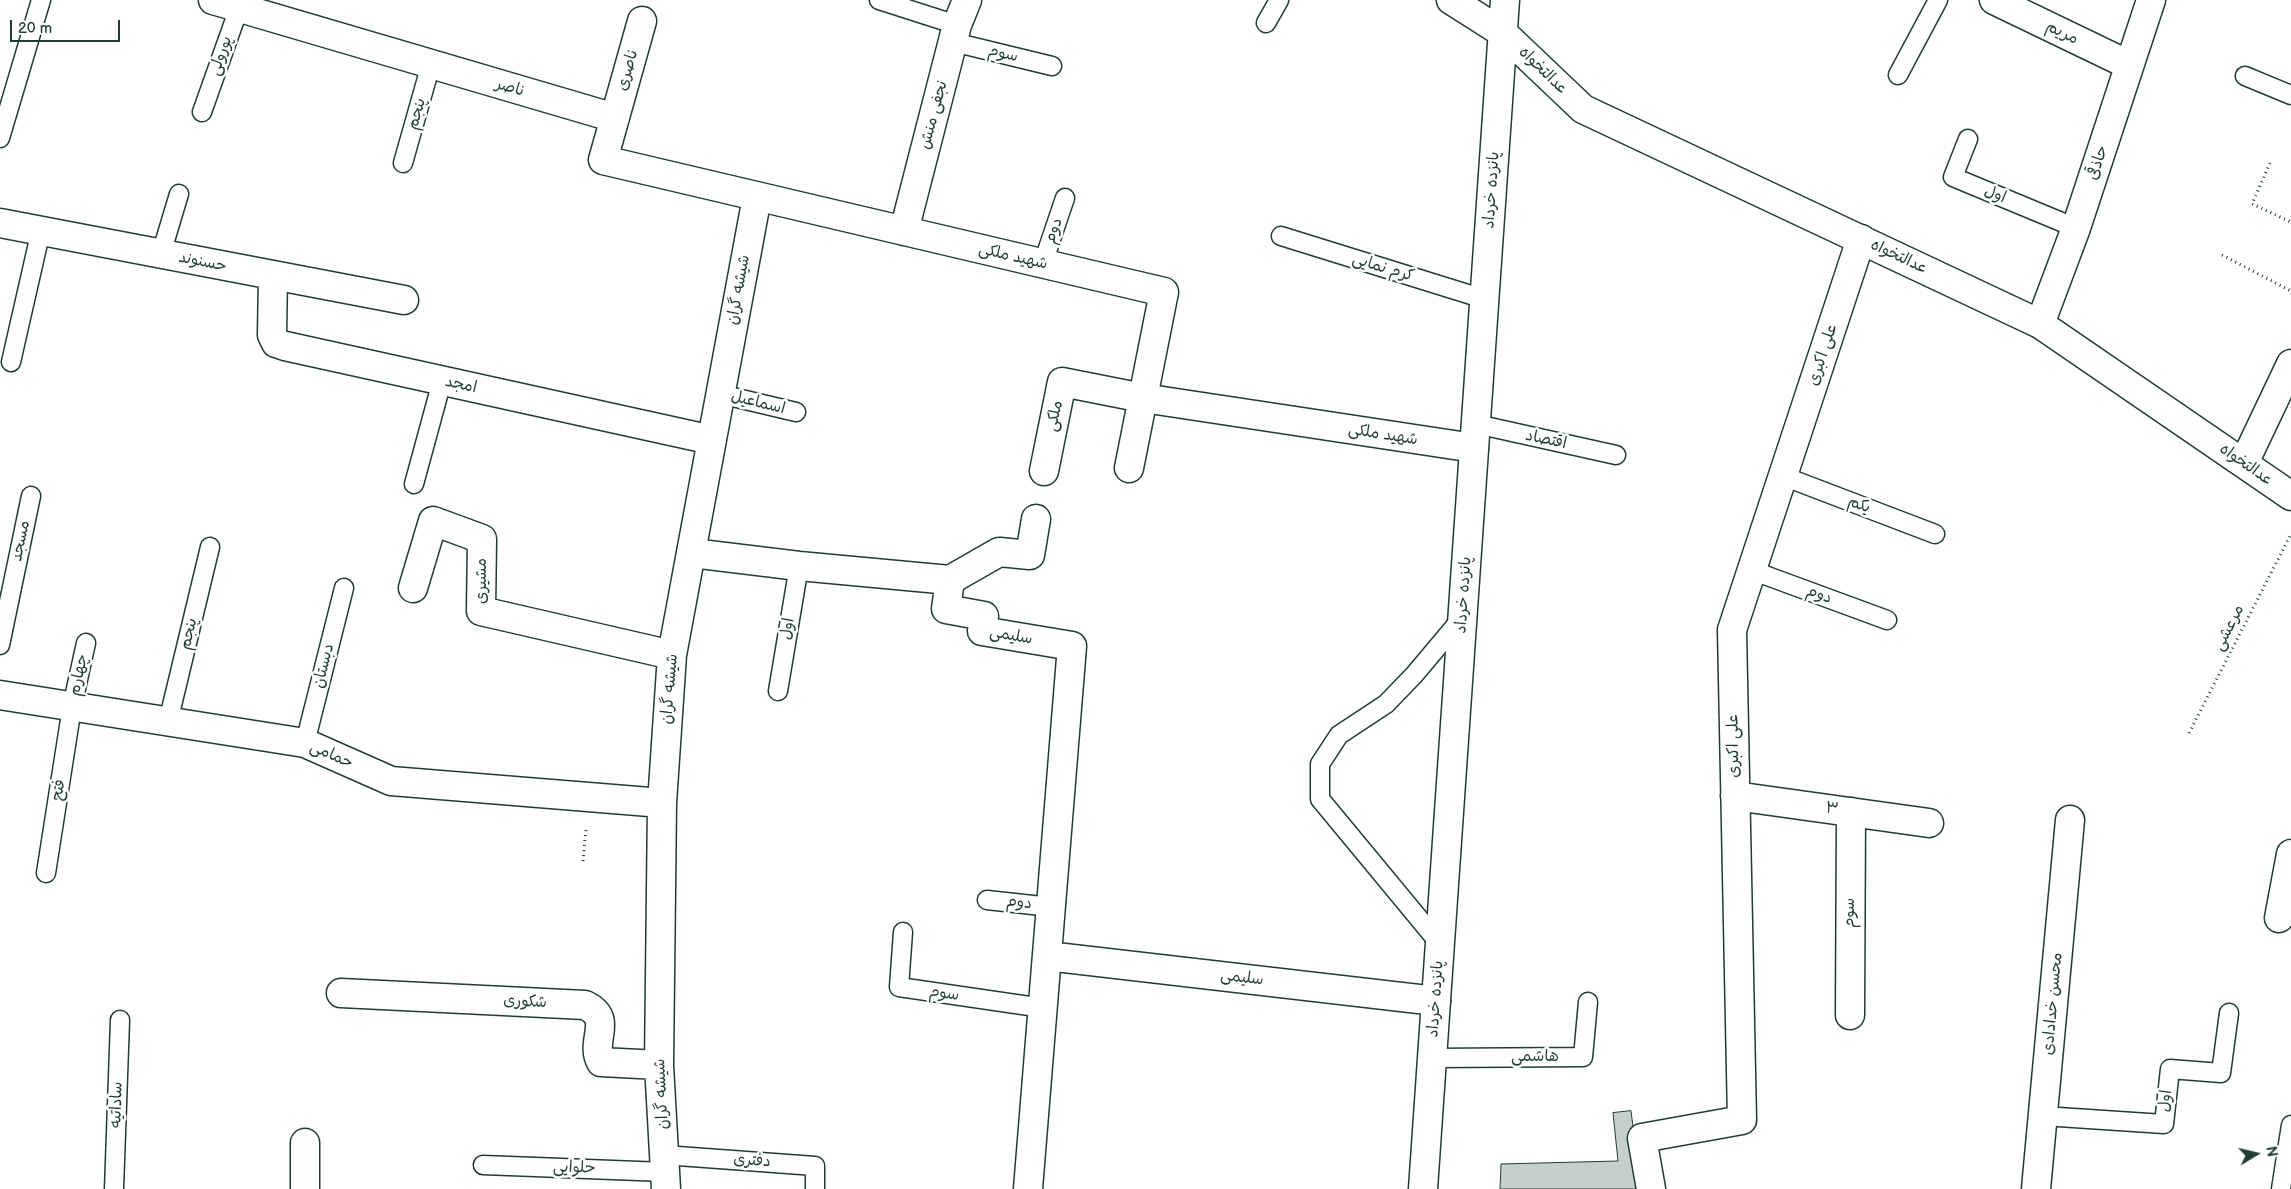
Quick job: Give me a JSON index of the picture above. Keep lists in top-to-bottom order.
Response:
{
  "streets": {
    "street": [
      "مریم",
      "سوم",
      "ناصری",
      "عدالتخواه",
      "ناصر",
      "نجفی منش",
      "حاذقی",
      "پانزده خرداد",
      "شهید ملکی",
      "حسنوند",
      "شیشه گران",
      "علی اکبری",
      "امجد",
      "ملکی",
      "مشیری",
      "سلیمی",
      "حمامی",
      "۳",
      "شکوری",
      "محسن خدادادی"
    ],
    "lane": [
      "پورولی",
      "پنجم",
      "اول",
      "دوم",
      "کرم نمایی",
      "اسماعیل",
      "اقتصاد",
      "یکم",
      "مسجد",
      "دبستان",
      "چهارم",
      "فتح",
      "هاشمی",
      "ساداتیه",
      "دفتری",
      "حلوایی"
    ],
    "path": ["مرعشی"]
  },
  "crossings": [
    ["مریم", "حاذقی"],
    ["سوم", "نجفی منش"],
    ["سوم", "سلیمی"],
    ["سوم", "۳"],
    ["پورولی", "ناصر"],
    ["ناصری", "ناصر"],
    ["عدالتخواه", "حاذقی"],
    ["عدالتخواه", "پانزده خرداد"],
    ["عدالتخواه", "علی اکبری"],
    ["ناصر", "پنجم"],
    ["پنجم", "حمامی"],
    ["نجفی منش", "شهید ملکی"],
    ["حاذقی", "اول"],
    ["پانزده خرداد", "شهید ملکی"],
    ["پانزده خرداد", "کرم نمایی"],
    ["پانزده خرداد", "اقتصاد"],
    ["پانزده خرداد", "سلیمی"],
    ["پانزده خرداد", "هاشمی"],
    ["اول", "محسن خدادادی"],
    ["دوم", "شهید ملکی"],
    ["دوم", "علی اکبری"],
    ["دوم", "سلیمی"],
    ["شهید ملکی", "شیشه گران"],
    ["شهید ملکی", "ملکی"],
    ["شهید ملکی", "اقتصاد"],
    ["حسنوند", "امجد"],
    ["شیشه گران", "امجد"],
    ["شیشه گران", "اسماعیل"],
    ["شیشه گران", "مشیری"],
    ["شیشه گران", "حمامی"],
    ["شیشه گران", "شکوری"],
    ["شیشه گران", "دفتری"],
    ["شیشه گران", "حلوایی"],
    ["علی اکبری", "یکم"],
    ["علی اکبری", "۳"],
    ["دبستان", "حمامی"],
    ["چهارم", "حمامی"],
    ["چهارم", "فتح"],
    ["حمامی", "فتح"],
    ["دفتری", "حلوایی"]
  ],
  "scale_bar": "20 m",
  "north": "right"
}
